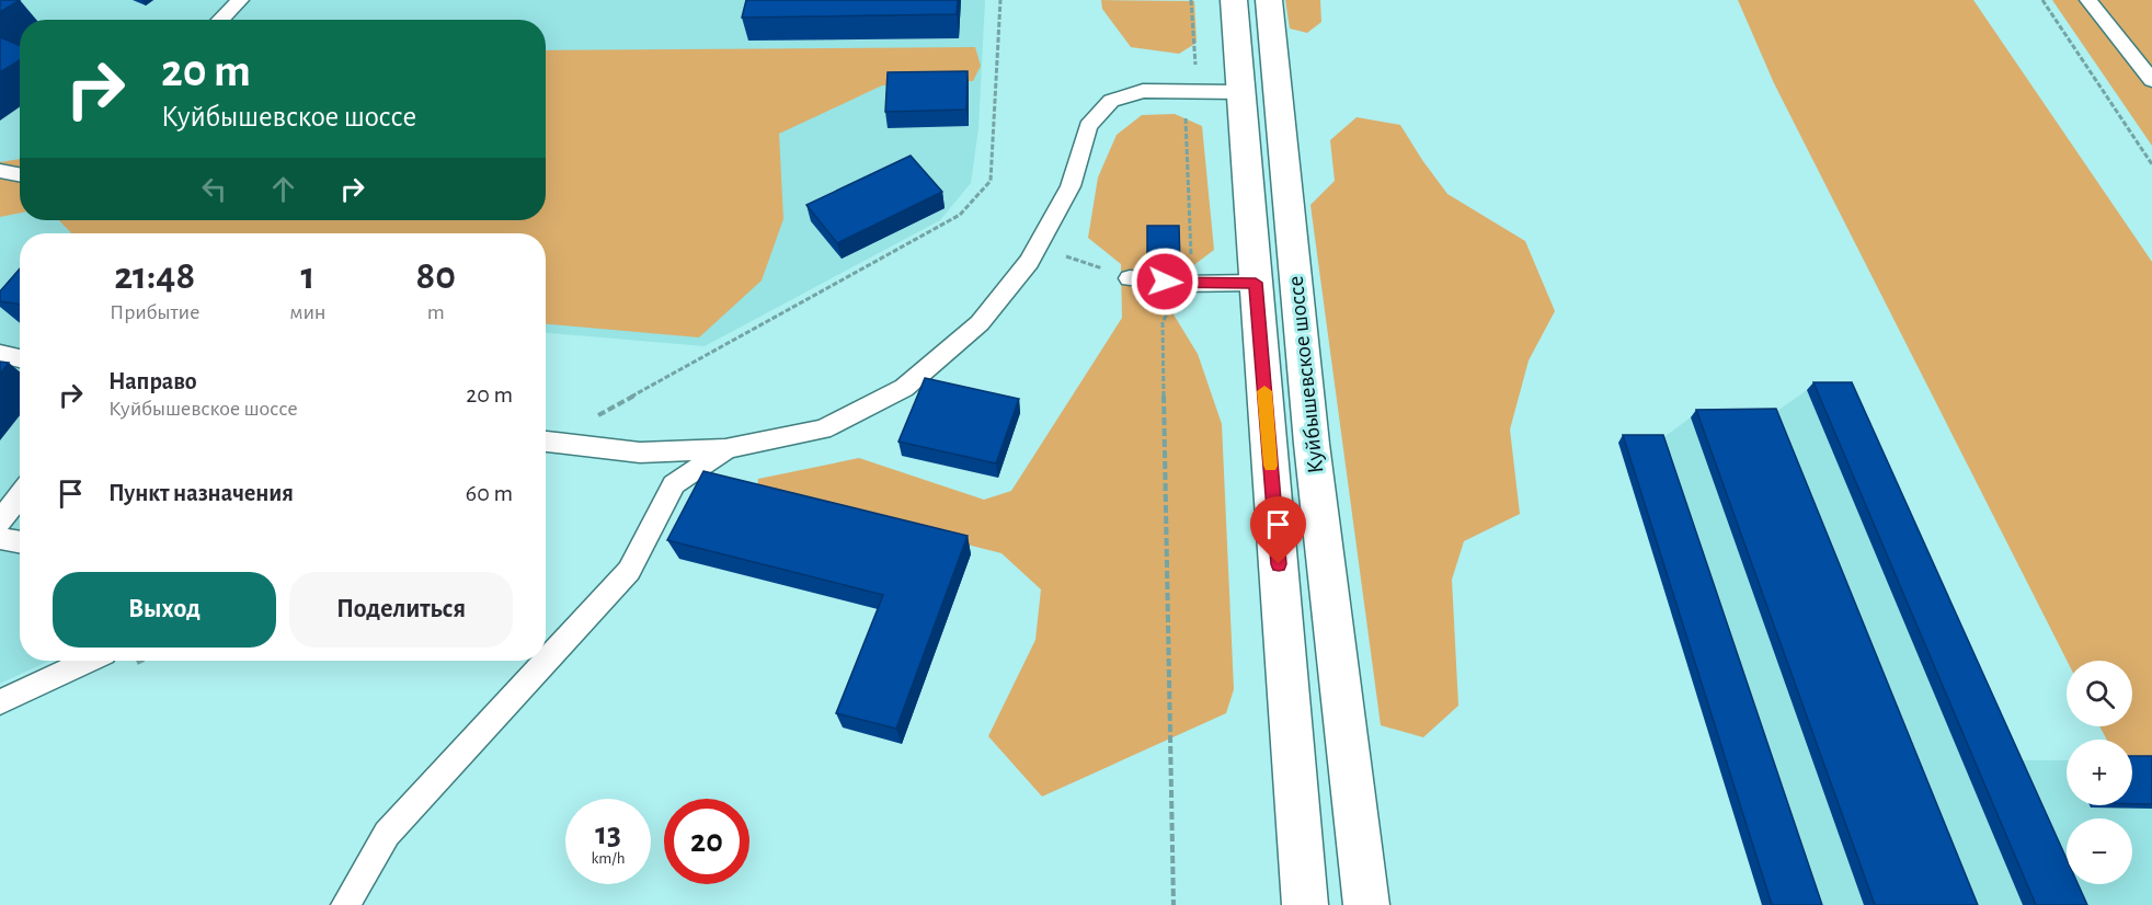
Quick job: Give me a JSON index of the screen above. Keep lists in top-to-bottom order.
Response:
{
  "streets": {
    "main road": ["Куйбышевское шоссе"]
  },
  "page": {
    "turn": ["20 m", "Куйбышевское шоссе"],
    "eta": [
      "21:48",
      "Прибытие",
      "1",
      "мин",
      "80",
      "m"
    ],
    "list": [
      {
        "name": "Направо",
        "note": "Куйбышевское шоссе",
        "value": "20 m"
      },
      {
        "name": "Пункт назначения",
        "value": "60 m"
      }
    ],
    "buttons": ["Выход", "Поделиться"],
    "map_buttons": ["+", "−"],
    "speed": "13 km/h",
    "limit": "20"
  }
}
